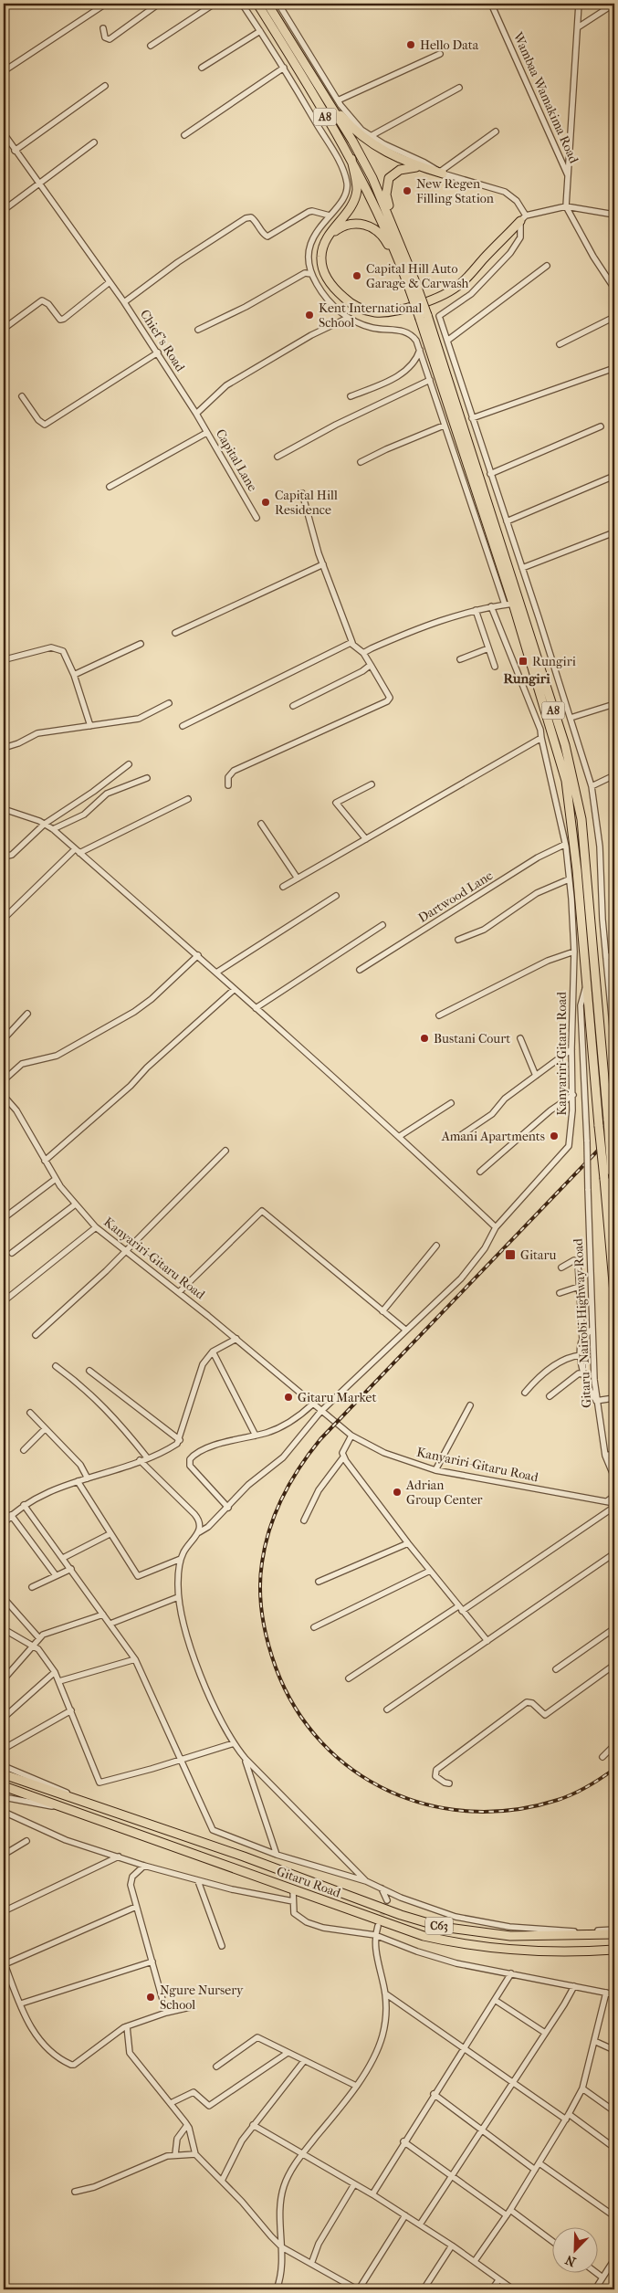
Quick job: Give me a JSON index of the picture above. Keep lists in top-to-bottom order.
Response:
{
  "streets": {
    "main road": ["A8", "Gitaru Road", "C63"],
    "street": [
      "Wambaa Wamakima Road",
      "Chief's Road",
      "Capital Lane",
      "Dartwood Lane",
      "Kanyariri-Gitaru Road",
      "Gitaru - Nairobi Highway Road"
    ]
  },
  "crossings": [
    ["Chief's Road", "Capital Lane"],
    ["Dartwood Lane", "Kanyariri-Gitaru Road"]
  ],
  "districts": ["Rungiri"],
  "places": {
    "other": [
      "Hello Data",
      "New Regen Filling Station",
      "Capital Hill Auto Garage & Carwash",
      "Kent International School",
      "Capital Hill Residence",
      "Bustani Court",
      "Amani Apartments",
      "Gitaru Market",
      "Adrian Group Center",
      "Ngure Nursery School"
    ],
    "transit": ["Rungiri", "Gitaru"]
  },
  "north": "bottom left"
}
